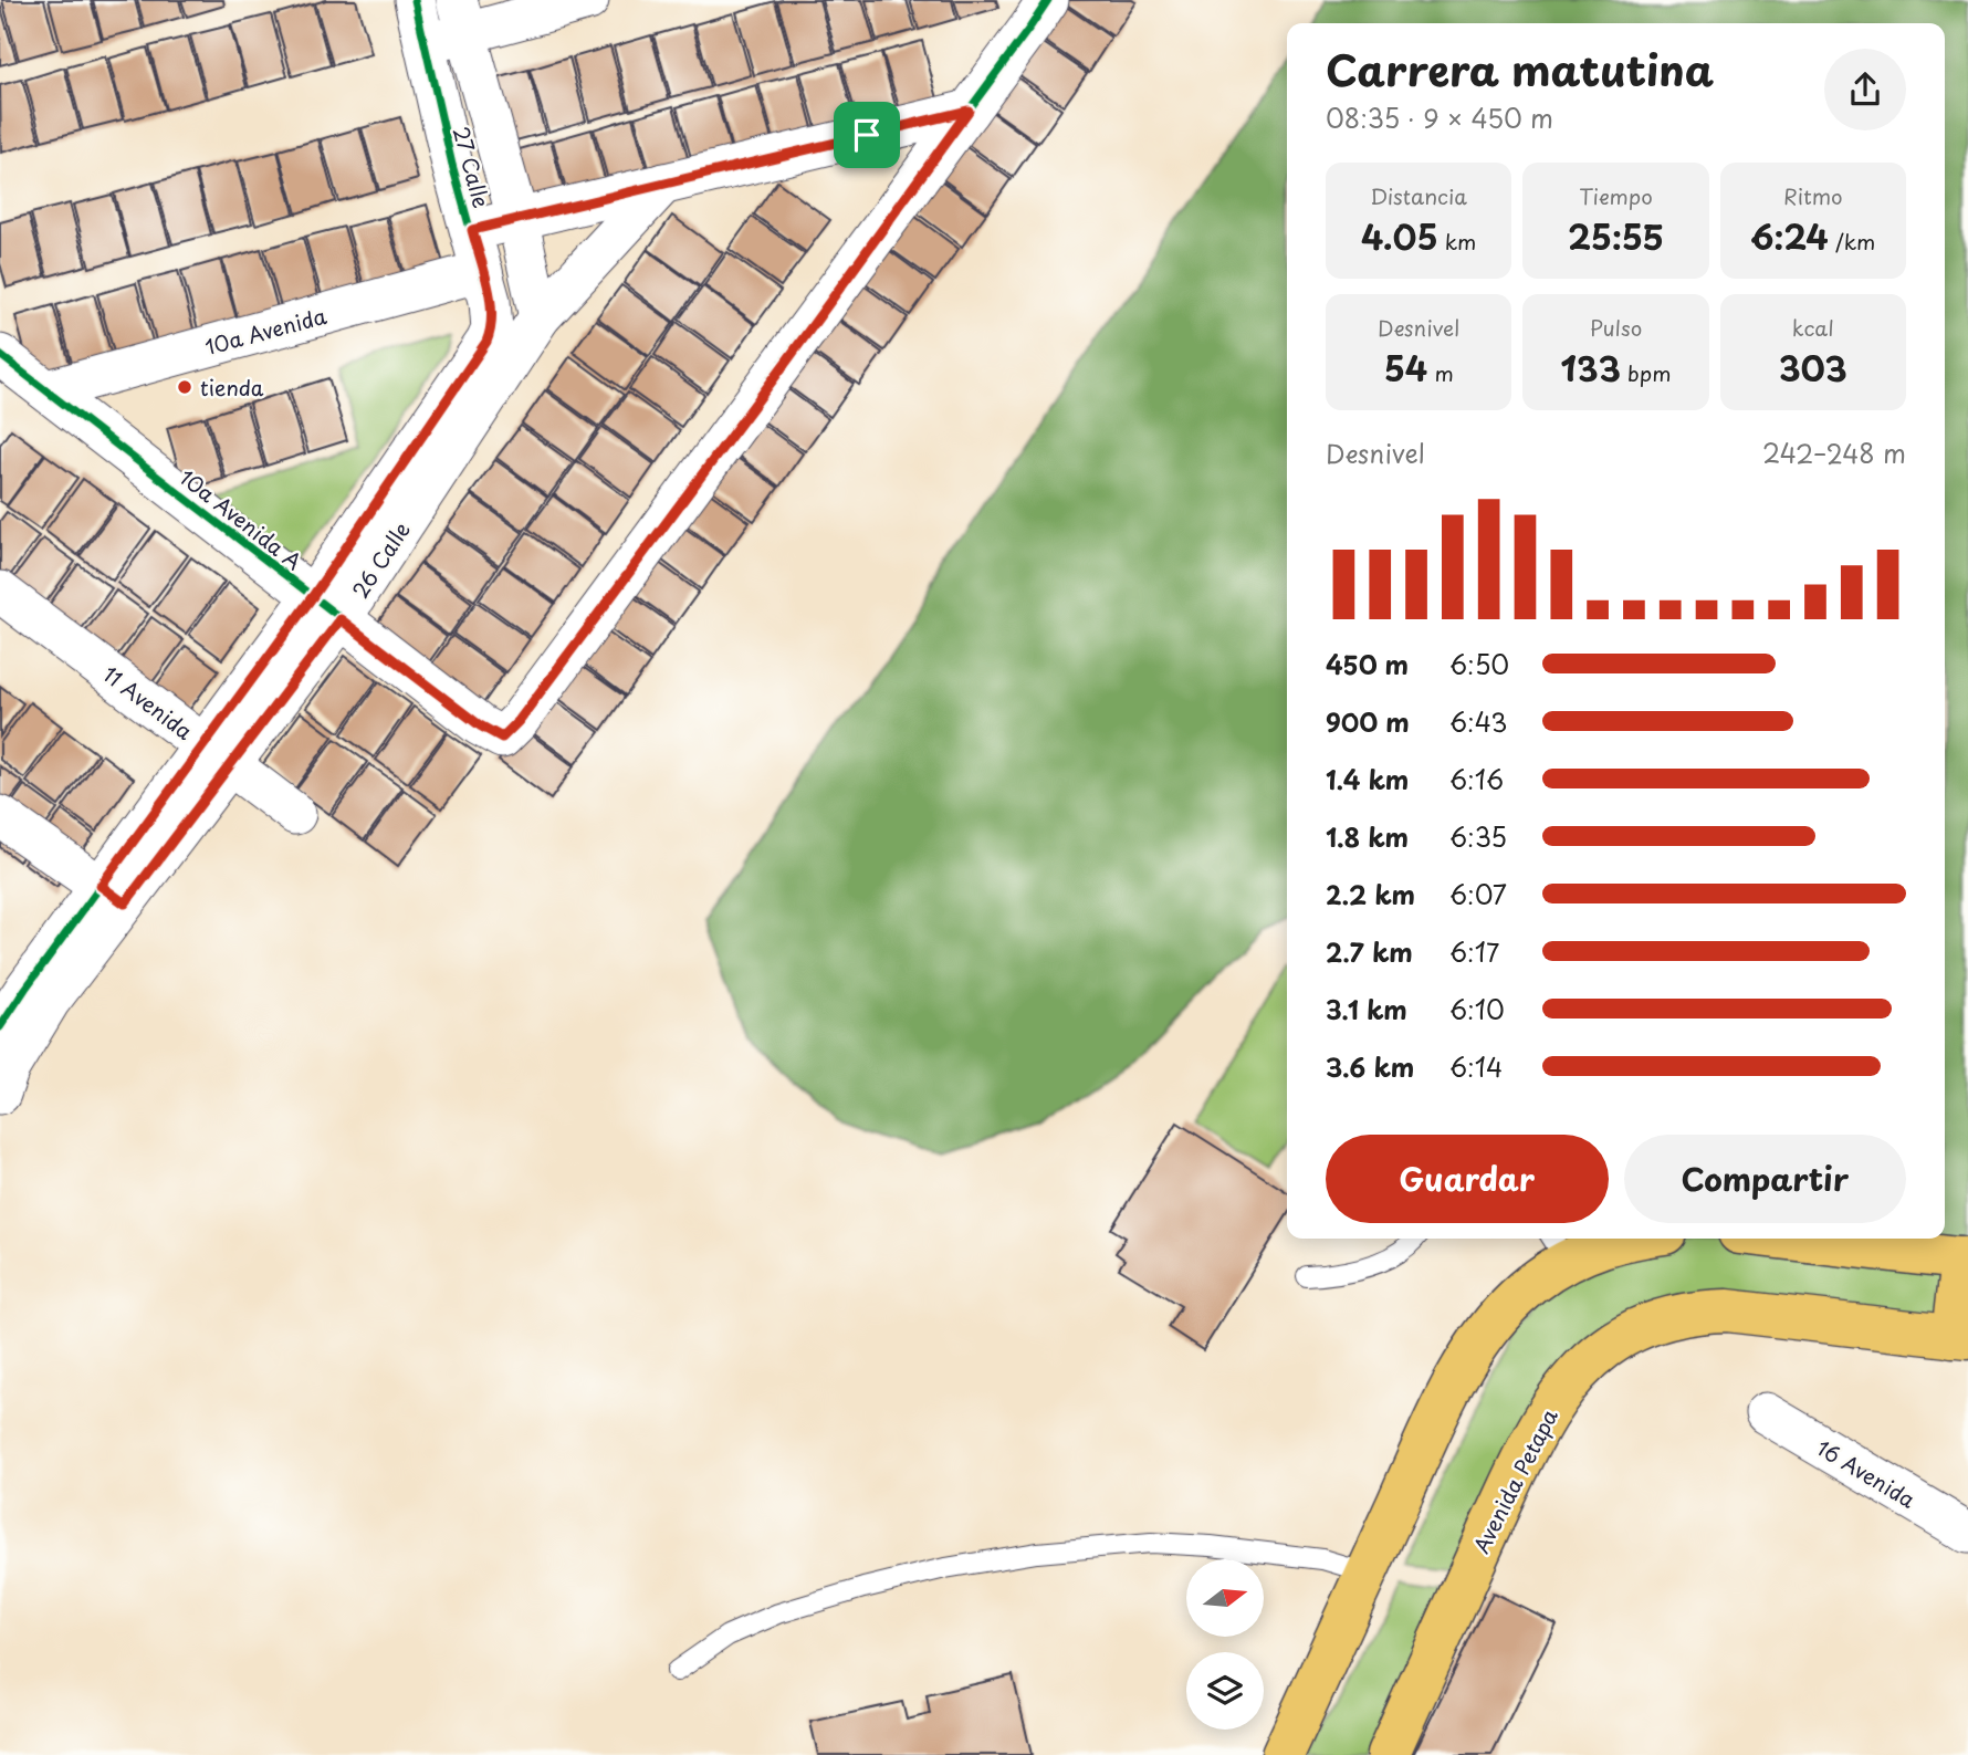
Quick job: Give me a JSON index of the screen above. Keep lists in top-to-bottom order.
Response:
{
  "streets": {
    "main road": ["Avenida Petapa"],
    "street": [
      "27 Calle",
      "10a Avenida",
      "10a Avenida A",
      "26 Calle",
      "11 Avenida",
      "16 Avenida"
    ]
  },
  "crossings": [
    ["27 Calle", "10a Avenida"],
    ["27 Calle", "26 Calle"],
    ["10a Avenida", "10a Avenida A"],
    ["10a Avenida A", "26 Calle"],
    ["26 Calle", "11 Avenida"]
  ],
  "places": ["tienda"],
  "north": "right",
  "page": {
    "heading": ["Carrera matutina", "08:35 · 9 × 450 m"],
    "stats": [
      ["Distancia", "4.05 km"],
      ["Tiempo", "25:55"],
      ["Ritmo", "6:24 /km"],
      ["Desnivel", "54 m"],
      ["Pulso", "133 bpm"],
      ["kcal", "303"]
    ],
    "chart": ["Desnivel", "242–248 m"],
    "list": [
      {
        "name": "450 m",
        "note": "6:50"
      },
      {
        "name": "900 m",
        "note": "6:43"
      },
      {
        "name": "1.4 km",
        "note": "6:16"
      },
      {
        "name": "1.8 km",
        "note": "6:35"
      },
      {
        "name": "2.2 km",
        "note": "6:07"
      },
      {
        "name": "2.7 km",
        "note": "6:17"
      },
      {
        "name": "3.1 km",
        "note": "6:10"
      },
      {
        "name": "3.6 km",
        "note": "6:14"
      }
    ],
    "buttons": ["Guardar", "Compartir"]
  }
}
